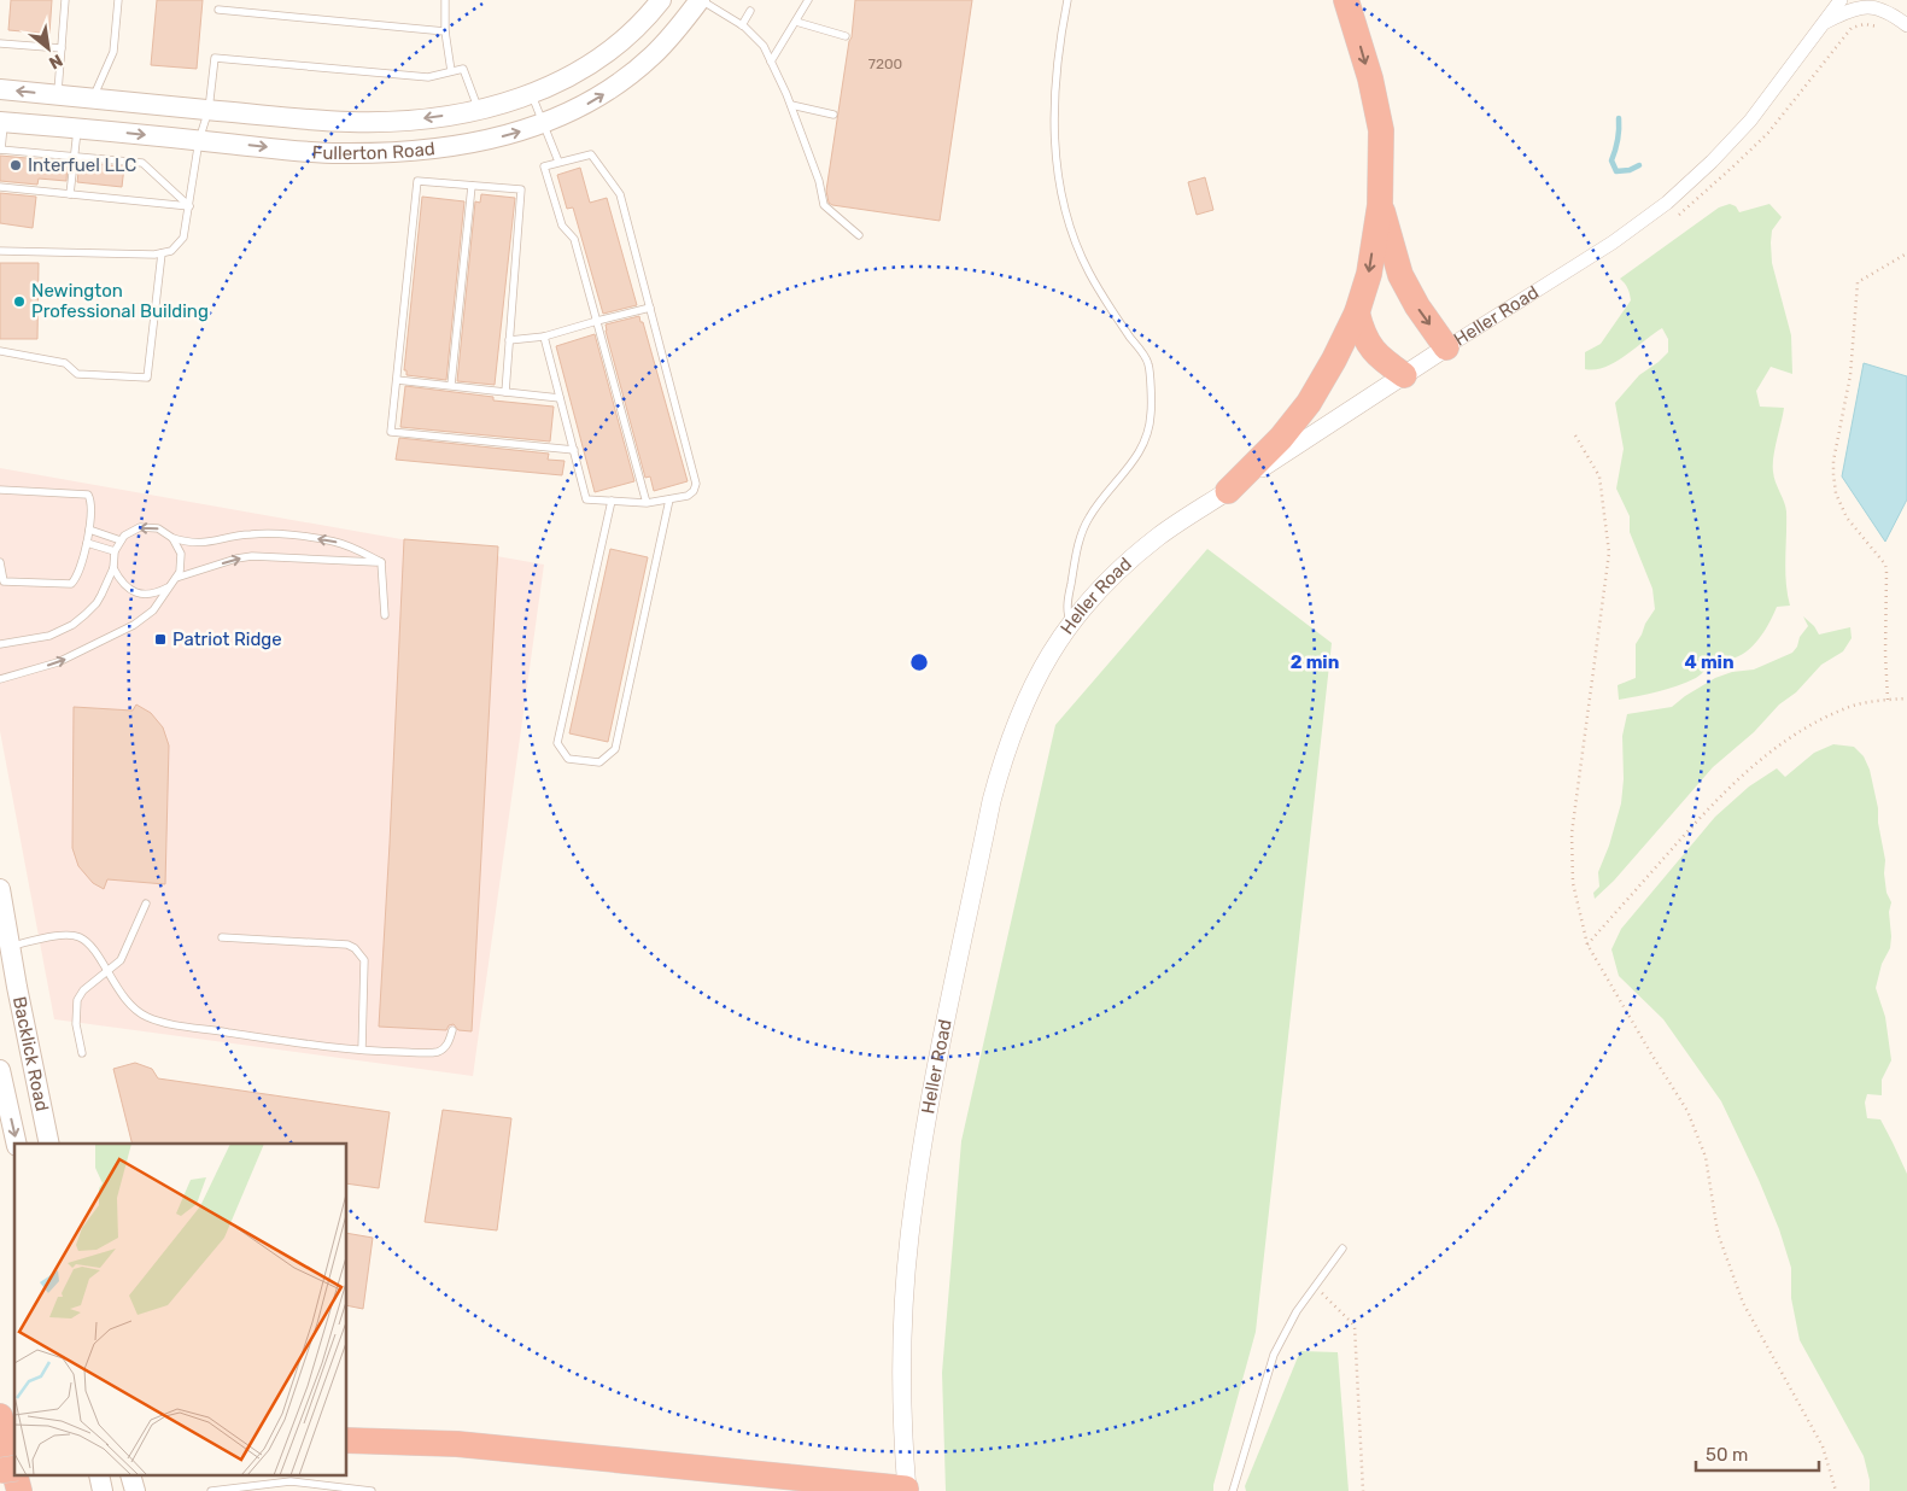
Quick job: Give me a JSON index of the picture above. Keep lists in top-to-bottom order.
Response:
{
  "streets": {
    "main road": ["Fullerton Road", "Backlick Road"],
    "street": ["Heller Road"]
  },
  "places": {
    "other": ["Interfuel LLC", "Newington Professional Building"],
    "transit": ["Patriot Ridge"]
  },
  "house_numbers": ["7200"],
  "scale_bar": "50 m",
  "north": "bottom right",
  "rings": ["2 min", "4 min"]
}
